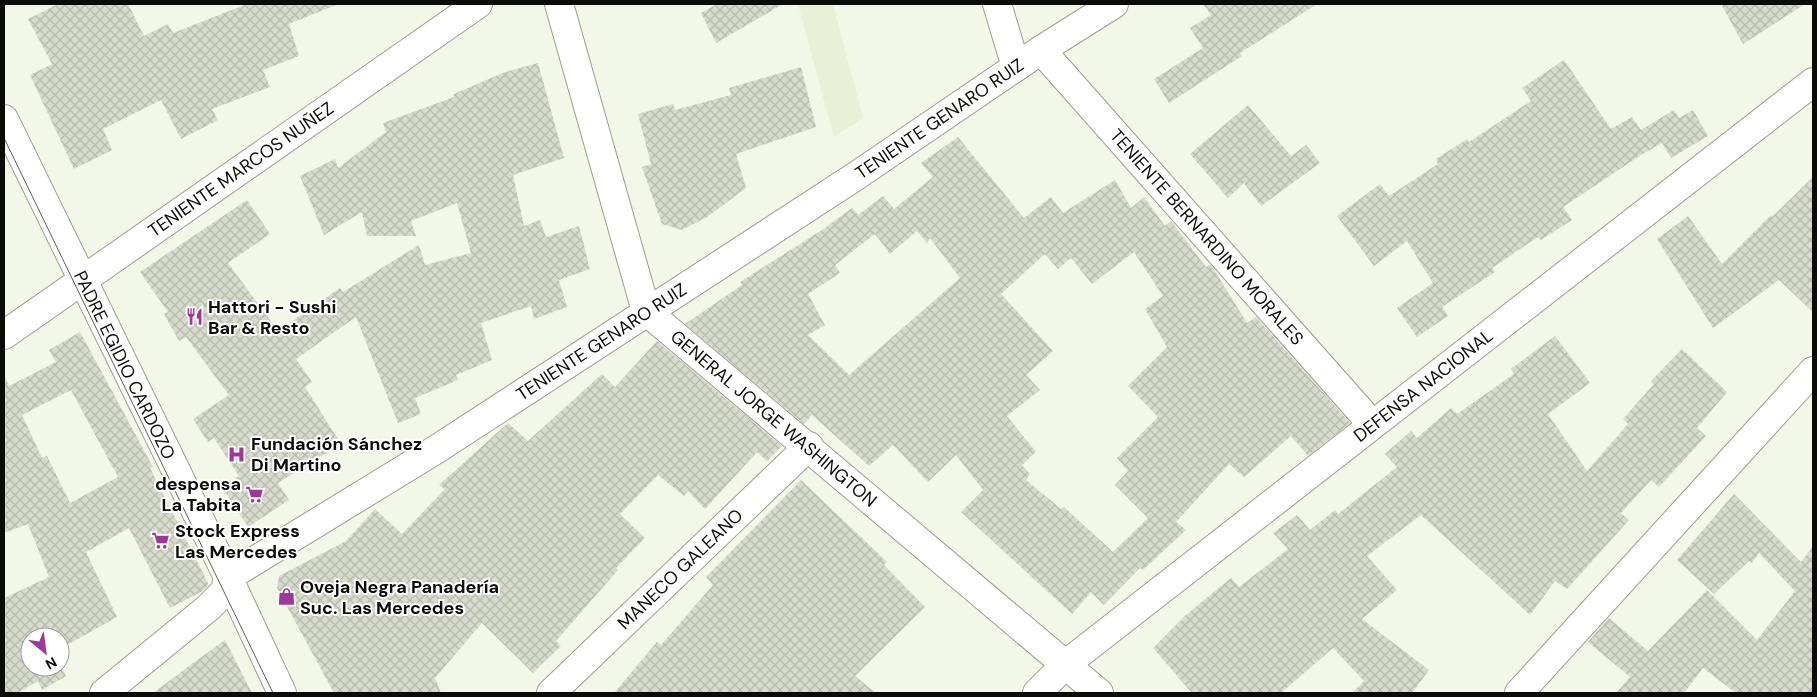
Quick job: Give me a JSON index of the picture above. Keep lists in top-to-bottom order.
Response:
{
  "streets": {
    "street": [
      "TENIENTE GENARO RUIZ",
      "TENIENTE MARCOS NUÑEZ",
      "TENIENTE BERNARDINO MORALES",
      "PADRE EGIDIO CARDOZO",
      "DEFENSA NACIONAL",
      "GENERAL JORGE WASHINGTON",
      "MANECO GALEANO"
    ]
  },
  "crossings": [
    ["TENIENTE GENARO RUIZ", "TENIENTE BERNARDINO MORALES"],
    ["TENIENTE GENARO RUIZ", "PADRE EGIDIO CARDOZO"],
    ["TENIENTE GENARO RUIZ", "GENERAL JORGE WASHINGTON"],
    ["TENIENTE MARCOS NUÑEZ", "PADRE EGIDIO CARDOZO"],
    ["TENIENTE BERNARDINO MORALES", "DEFENSA NACIONAL"],
    ["DEFENSA NACIONAL", "GENERAL JORGE WASHINGTON"],
    ["GENERAL JORGE WASHINGTON", "MANECO GALEANO"]
  ],
  "places": {
    "restaurant": ["Hattori - Sushi Bar & Resto"],
    "hospital": ["Fundación Sánchez Di Martino"],
    "supermarket": ["despensa La Tabita", "Stock Express Las Mercedes"],
    "shop": ["Oveja Negra Panadería Suc. Las Mercedes"]
  },
  "north": "bottom right"
}
